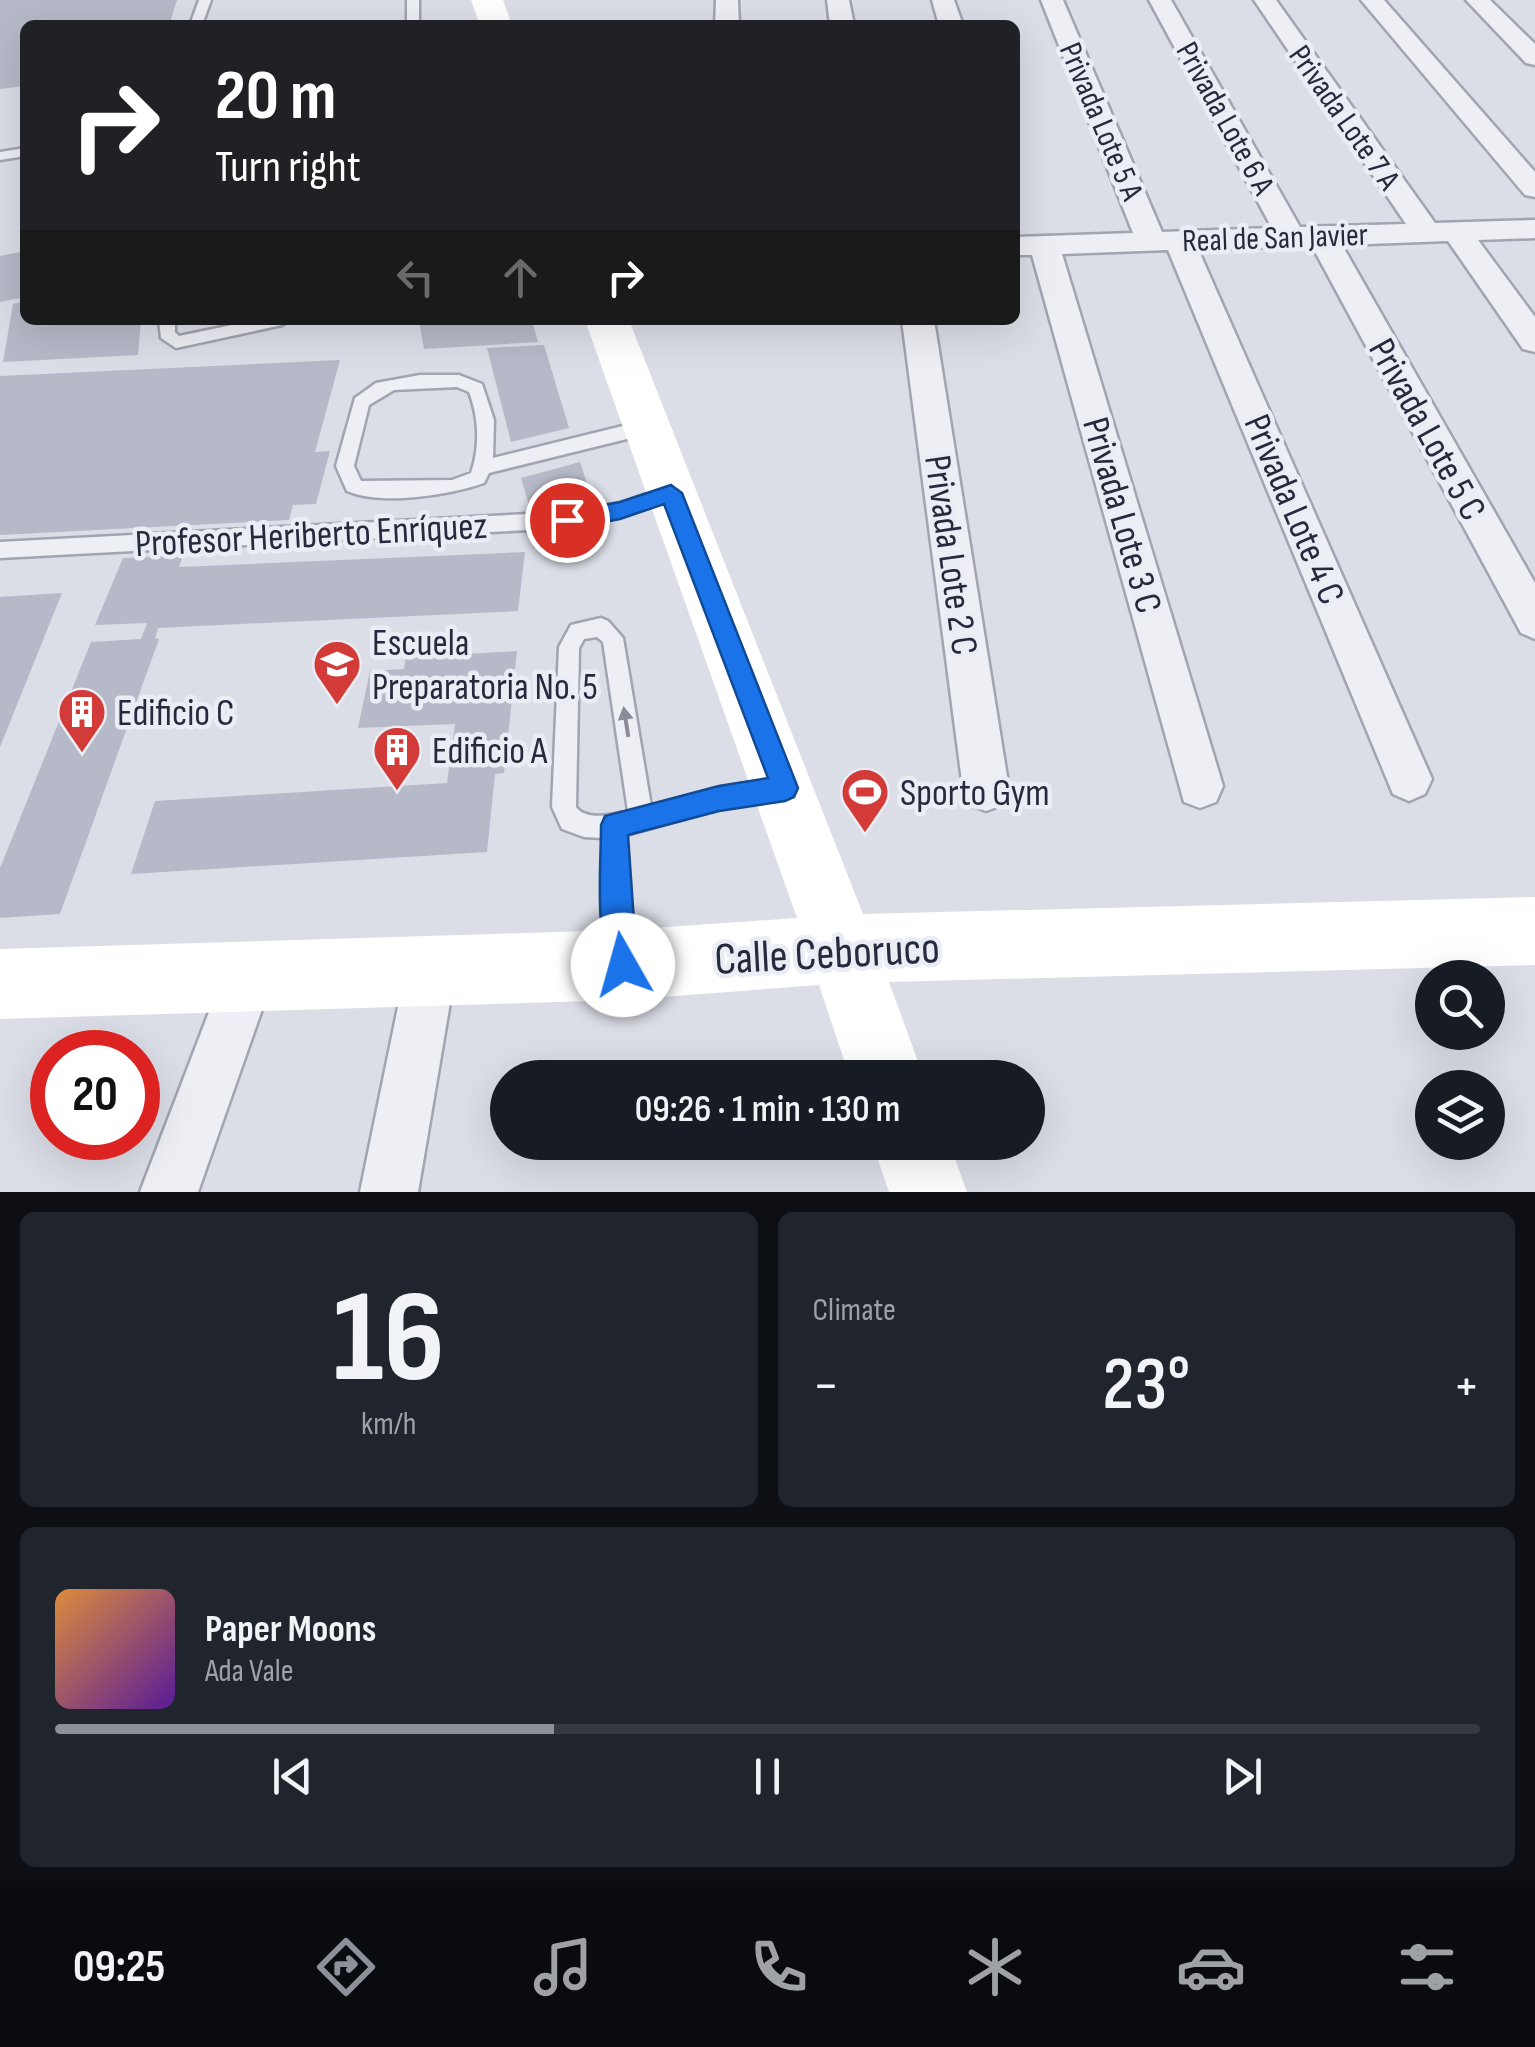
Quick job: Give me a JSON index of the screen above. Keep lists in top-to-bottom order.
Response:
{
  "streets": {
    "main road": ["Calle Ceboruco"],
    "street": [
      "Privada Lote 7 A",
      "Privada Lote 6 A",
      "Privada Lote 5 A",
      "Real de San Javier",
      "Privada Lote 5 C",
      "Privada Lote 4 C",
      "Privada Lote 3 C",
      "Privada Lote 2 C"
    ],
    "lane": ["Profesor Heriberto Enríquez"]
  },
  "crossings": [
    ["Privada Lote 7 A", "Real de San Javier"],
    ["Privada Lote 6 A", "Real de San Javier"],
    ["Privada Lote 6 A", "Privada Lote 5 C"],
    ["Privada Lote 5 A", "Real de San Javier"],
    ["Privada Lote 5 A", "Privada Lote 4 C"],
    ["Real de San Javier", "Privada Lote 5 C"],
    ["Real de San Javier", "Privada Lote 4 C"],
    ["Real de San Javier", "Privada Lote 3 C"]
  ],
  "places": {
    "school or university": ["Escuela Preparatoria No. 5"],
    "building": ["Edificio C", "Edificio A"],
    "sports": ["Sporto Gym"]
  },
  "page": {
    "turn": ["20 m", "Turn right"],
    "limit": "20",
    "trip": "09:26 · 1 min · 130 m",
    "tile": [
      ["16", "km/h"],
      "Climate"
    ],
    "heat": ["−", "23°", "+"],
    "song": ["Paper Moons", "Ada Vale"],
    "tabs": "09:25"
  }
}
